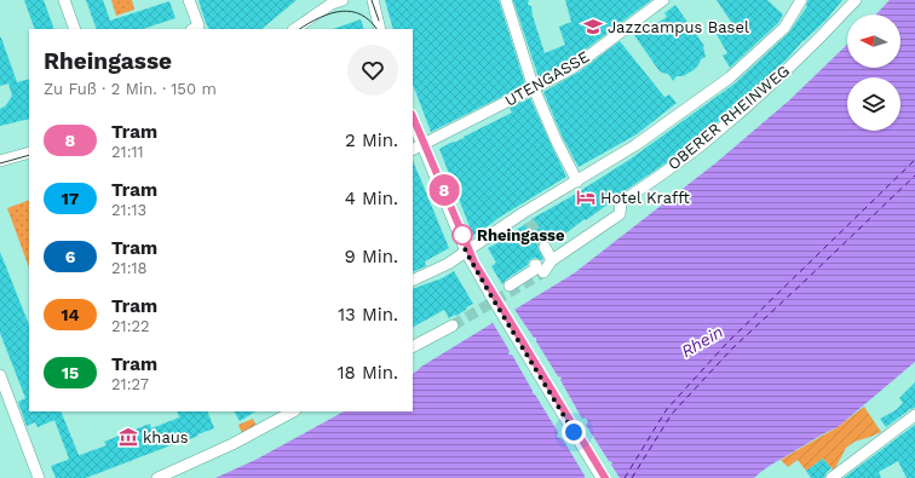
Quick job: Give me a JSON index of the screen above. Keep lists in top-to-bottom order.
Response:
{
  "streets": {
    "street": ["UTENGASSE", "OBERER RHEINWEG"]
  },
  "water": ["Rhein"],
  "places": {
    "school or university": ["Jazzcampus Basel"],
    "hotel": ["Hotel Krafft"],
    "other": ["Rheingasse"],
    "museum": ["khaus"]
  },
  "lines": ["tram line 8"],
  "north": "left",
  "page": {
    "on_map": "8",
    "heading": ["Rheingasse", "Zu Fuß · 2 Min. · 150 m"],
    "list": [
      {
        "mark": "8",
        "name": "Tram",
        "note": "21:11",
        "value": "2 Min."
      },
      {
        "mark": "17",
        "name": "Tram",
        "note": "21:13",
        "value": "4 Min."
      },
      {
        "mark": "6",
        "name": "Tram",
        "note": "21:18",
        "value": "9 Min."
      },
      {
        "mark": "14",
        "name": "Tram",
        "note": "21:22",
        "value": "13 Min."
      },
      {
        "mark": "15",
        "name": "Tram",
        "note": "21:27",
        "value": "18 Min."
      }
    ]
  }
}
